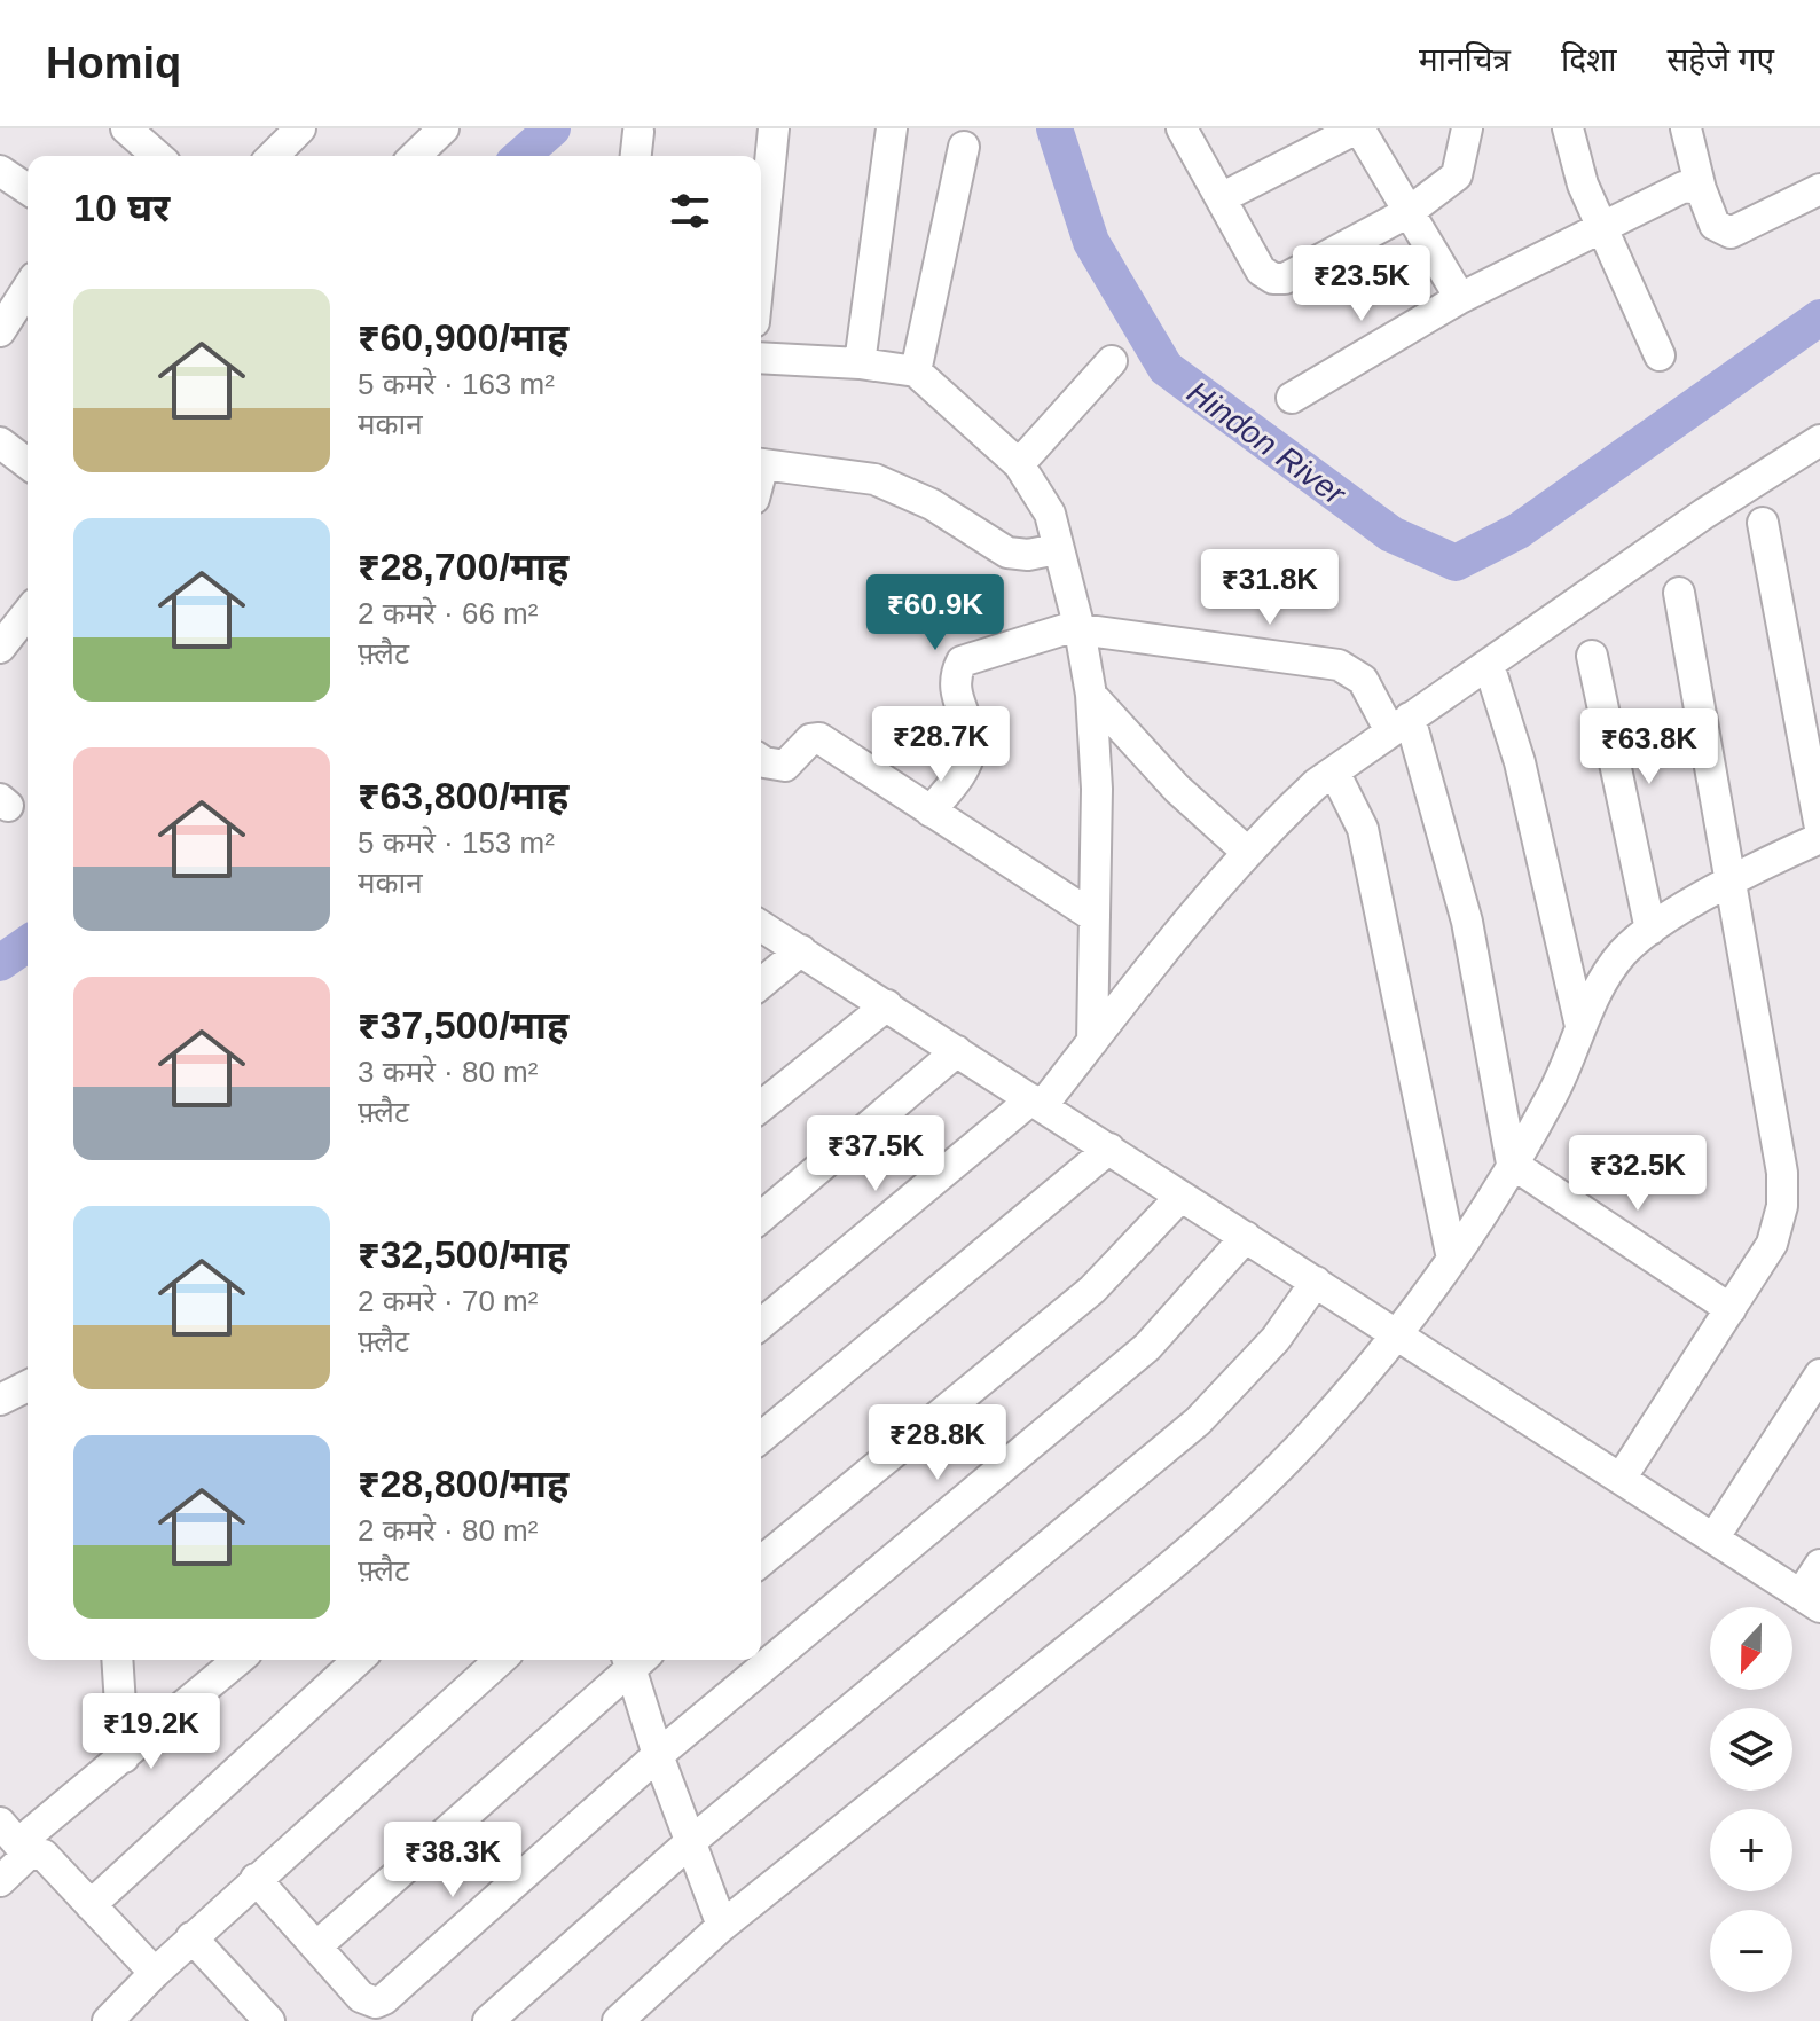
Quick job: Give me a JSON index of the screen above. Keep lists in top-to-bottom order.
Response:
{
  "water": ["Hindon River"],
  "north": "bottom",
  "page": {
    "header": "Homiq",
    "nav": ["मानचित्र", "दिशा", "सहेजे गए"],
    "heading": "10 घर",
    "price": [
      "₹23.5K",
      "₹31.8K",
      "₹60.9K",
      "₹28.7K",
      "₹63.8K",
      "₹37.5K",
      "₹32.5K",
      "₹28.8K",
      "₹19.2K",
      "₹38.3K"
    ],
    "list": [
      {
        "name": "₹60,900/माह",
        "note": "5 कमरे · 163 m² · मकान"
      },
      {
        "name": "₹28,700/माह",
        "note": "2 कमरे · 66 m² · फ़्लैट"
      },
      {
        "name": "₹63,800/माह",
        "note": "5 कमरे · 153 m² · मकान"
      },
      {
        "name": "₹37,500/माह",
        "note": "3 कमरे · 80 m² · फ़्लैट"
      },
      {
        "name": "₹32,500/माह",
        "note": "2 कमरे · 70 m² · फ़्लैट"
      },
      {
        "name": "₹28,800/माह",
        "note": "2 कमरे · 80 m² · फ़्लैट"
      }
    ],
    "map_buttons": ["+", "−"]
  }
}
